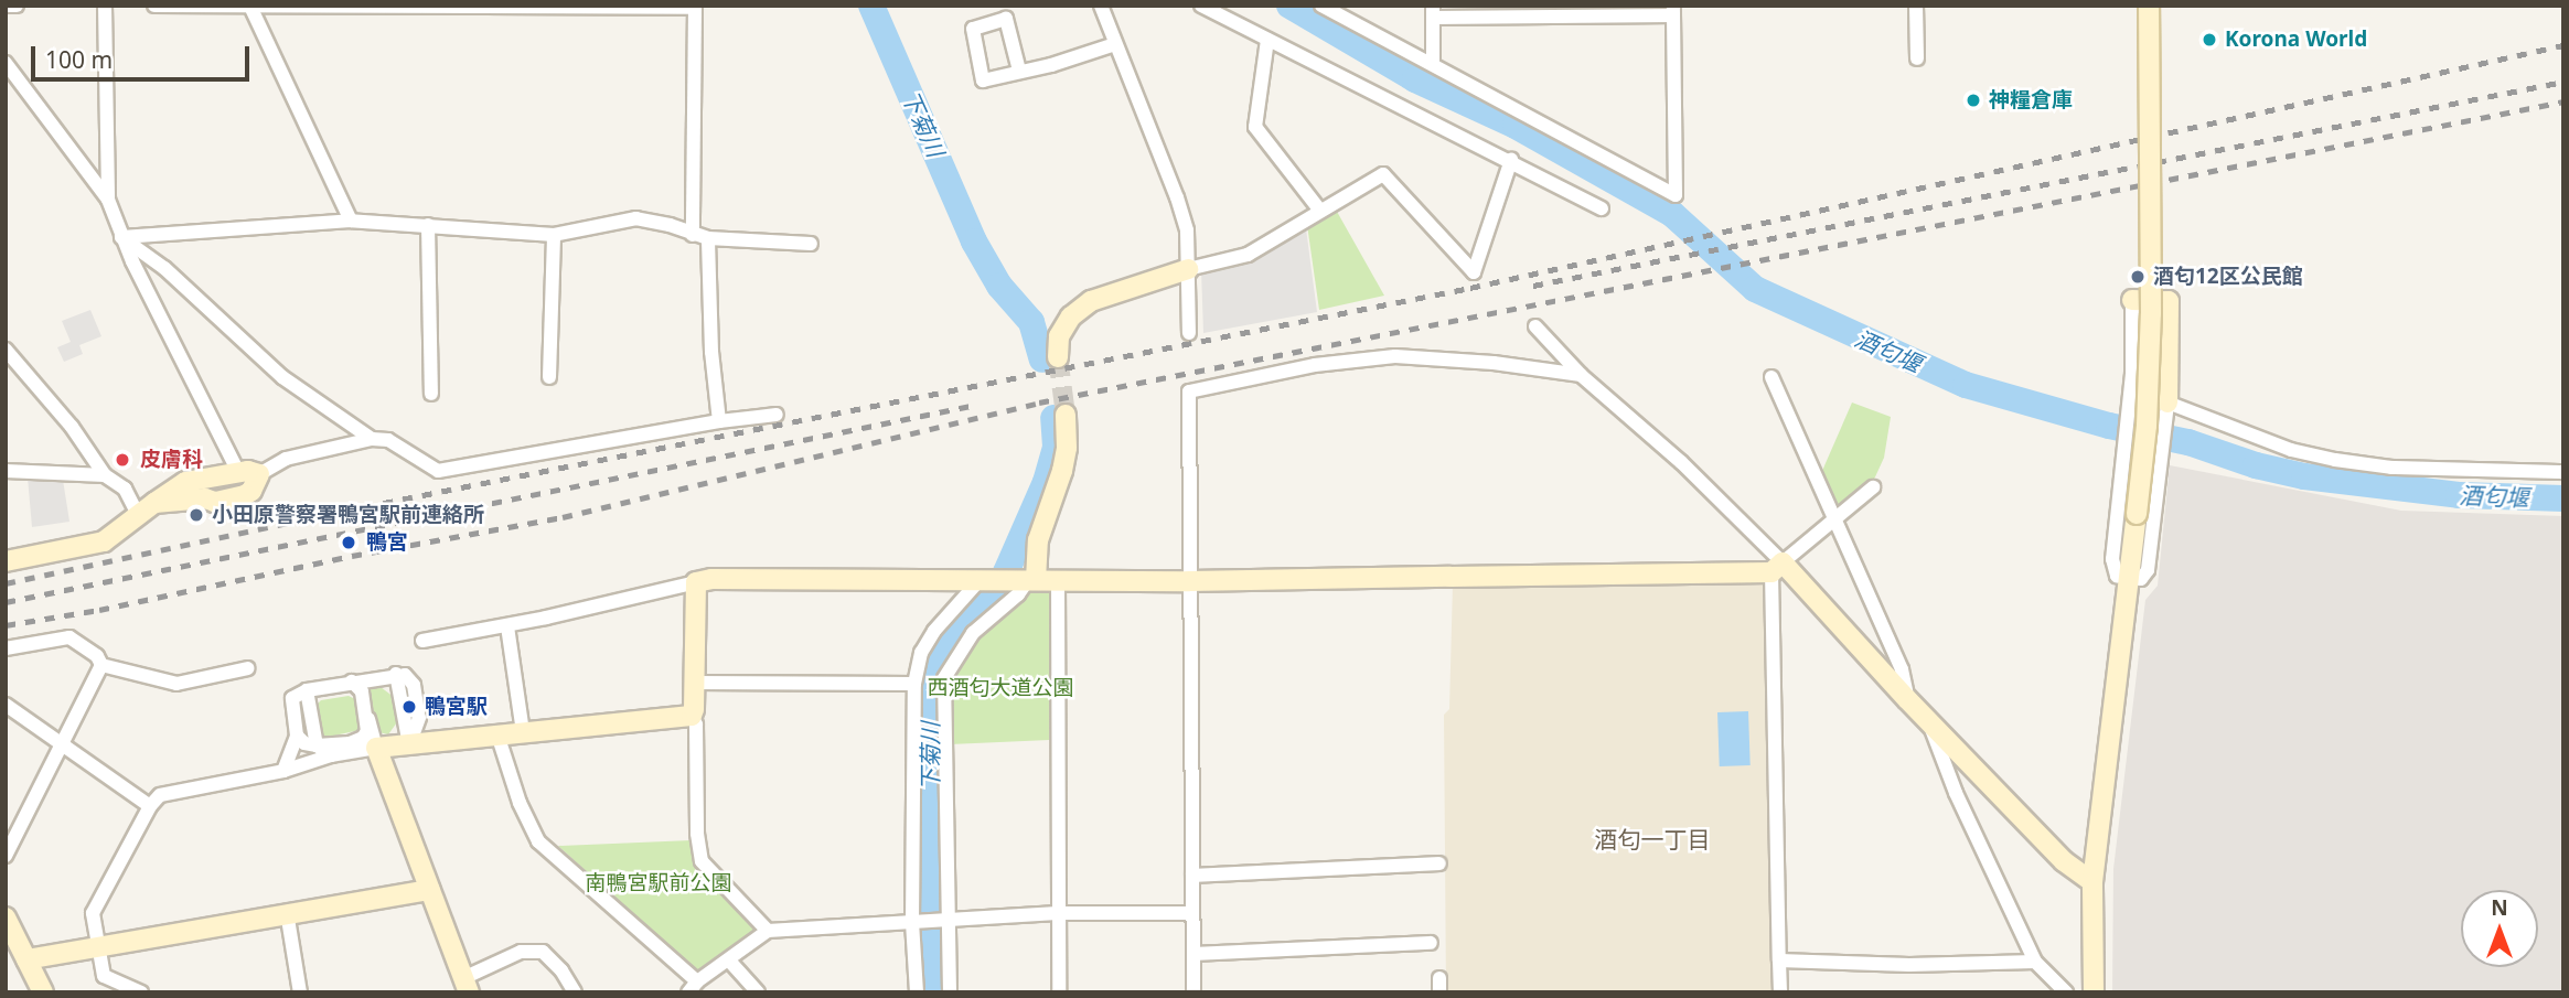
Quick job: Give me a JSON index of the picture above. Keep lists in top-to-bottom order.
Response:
{
  "districts": ["酒匂一丁目"],
  "water": ["下菊川", "酒匂堰"],
  "parks": ["西酒匂大道公園", "南鴨宮駅前公園"],
  "places": [
    "Korona World",
    "神糧倉庫",
    "酒匂12区公民館",
    "皮膚科",
    "小田原警察署鴨宮駅前連絡所",
    "鴨宮",
    "鴨宮駅"
  ],
  "scale_bar": "100 m",
  "north": "top"
}
